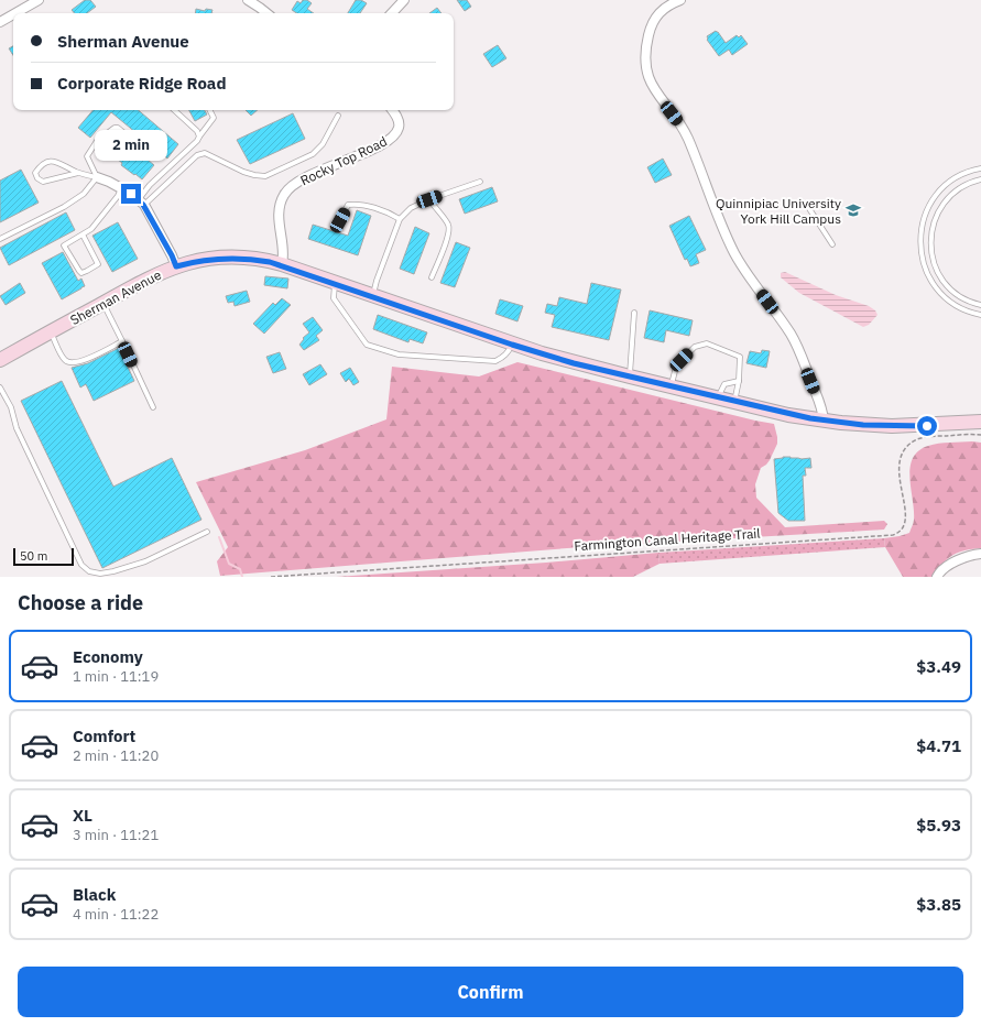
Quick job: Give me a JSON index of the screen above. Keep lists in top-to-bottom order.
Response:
{
  "streets": {
    "main road": ["Sherman Avenue"],
    "street": ["Rocky Top Road"],
    "path": ["Farmington Canal Heritage Trail"]
  },
  "crossings": [
    ["Rocky Top Road", "Sherman Avenue"]
  ],
  "places": {
    "school or university": ["Quinnipiac University York Hill Campus"]
  },
  "scale_bar": "50 m",
  "page": {
    "banner": ["Sherman Avenue", "Corporate Ridge Road"],
    "bubble": "2 min",
    "scale": "50 m",
    "heading": "Choose a ride",
    "list": [
      {
        "name": "Economy",
        "note": "1 min · 11:19",
        "value": "$3.49"
      },
      {
        "name": "Comfort",
        "note": "2 min · 11:20",
        "value": "$4.71"
      },
      {
        "name": "XL",
        "note": "3 min · 11:21",
        "value": "$5.93"
      },
      {
        "name": "Black",
        "note": "4 min · 11:22",
        "value": "$3.85"
      }
    ],
    "buttons": "Confirm"
  }
}
